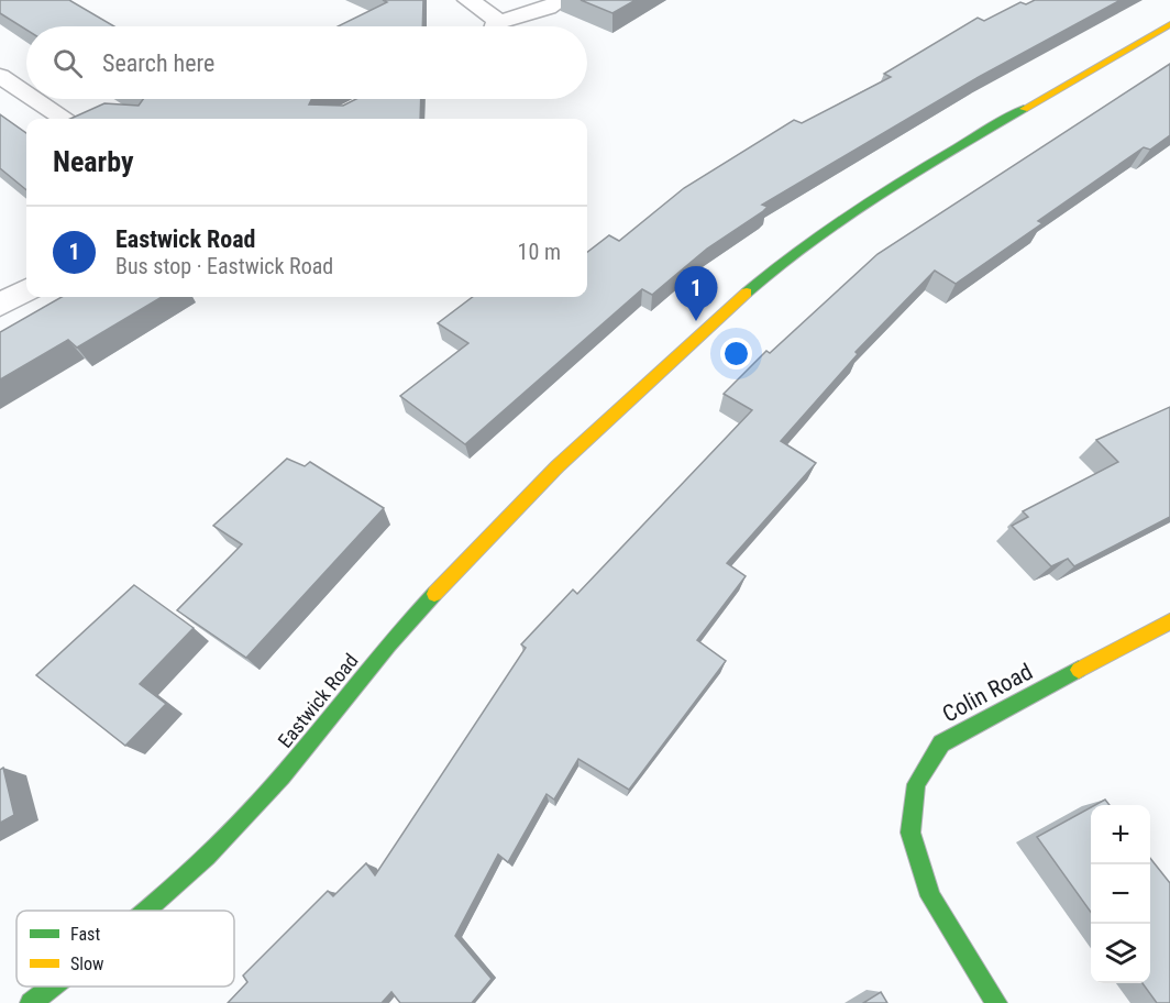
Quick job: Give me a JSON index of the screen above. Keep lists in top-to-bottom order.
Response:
{
  "streets": {
    "street": ["Colin Road", "Eastwick Road"]
  },
  "legend": ["Fast", "Slow"],
  "page": {
    "search": "Search here",
    "heading": "Nearby",
    "list": [
      {
        "mark": "1",
        "name": "Eastwick Road",
        "note": "Bus stop · Eastwick Road",
        "value": "10 m"
      }
    ],
    "pins": "1",
    "map_buttons": ["+", "−"]
  }
}
